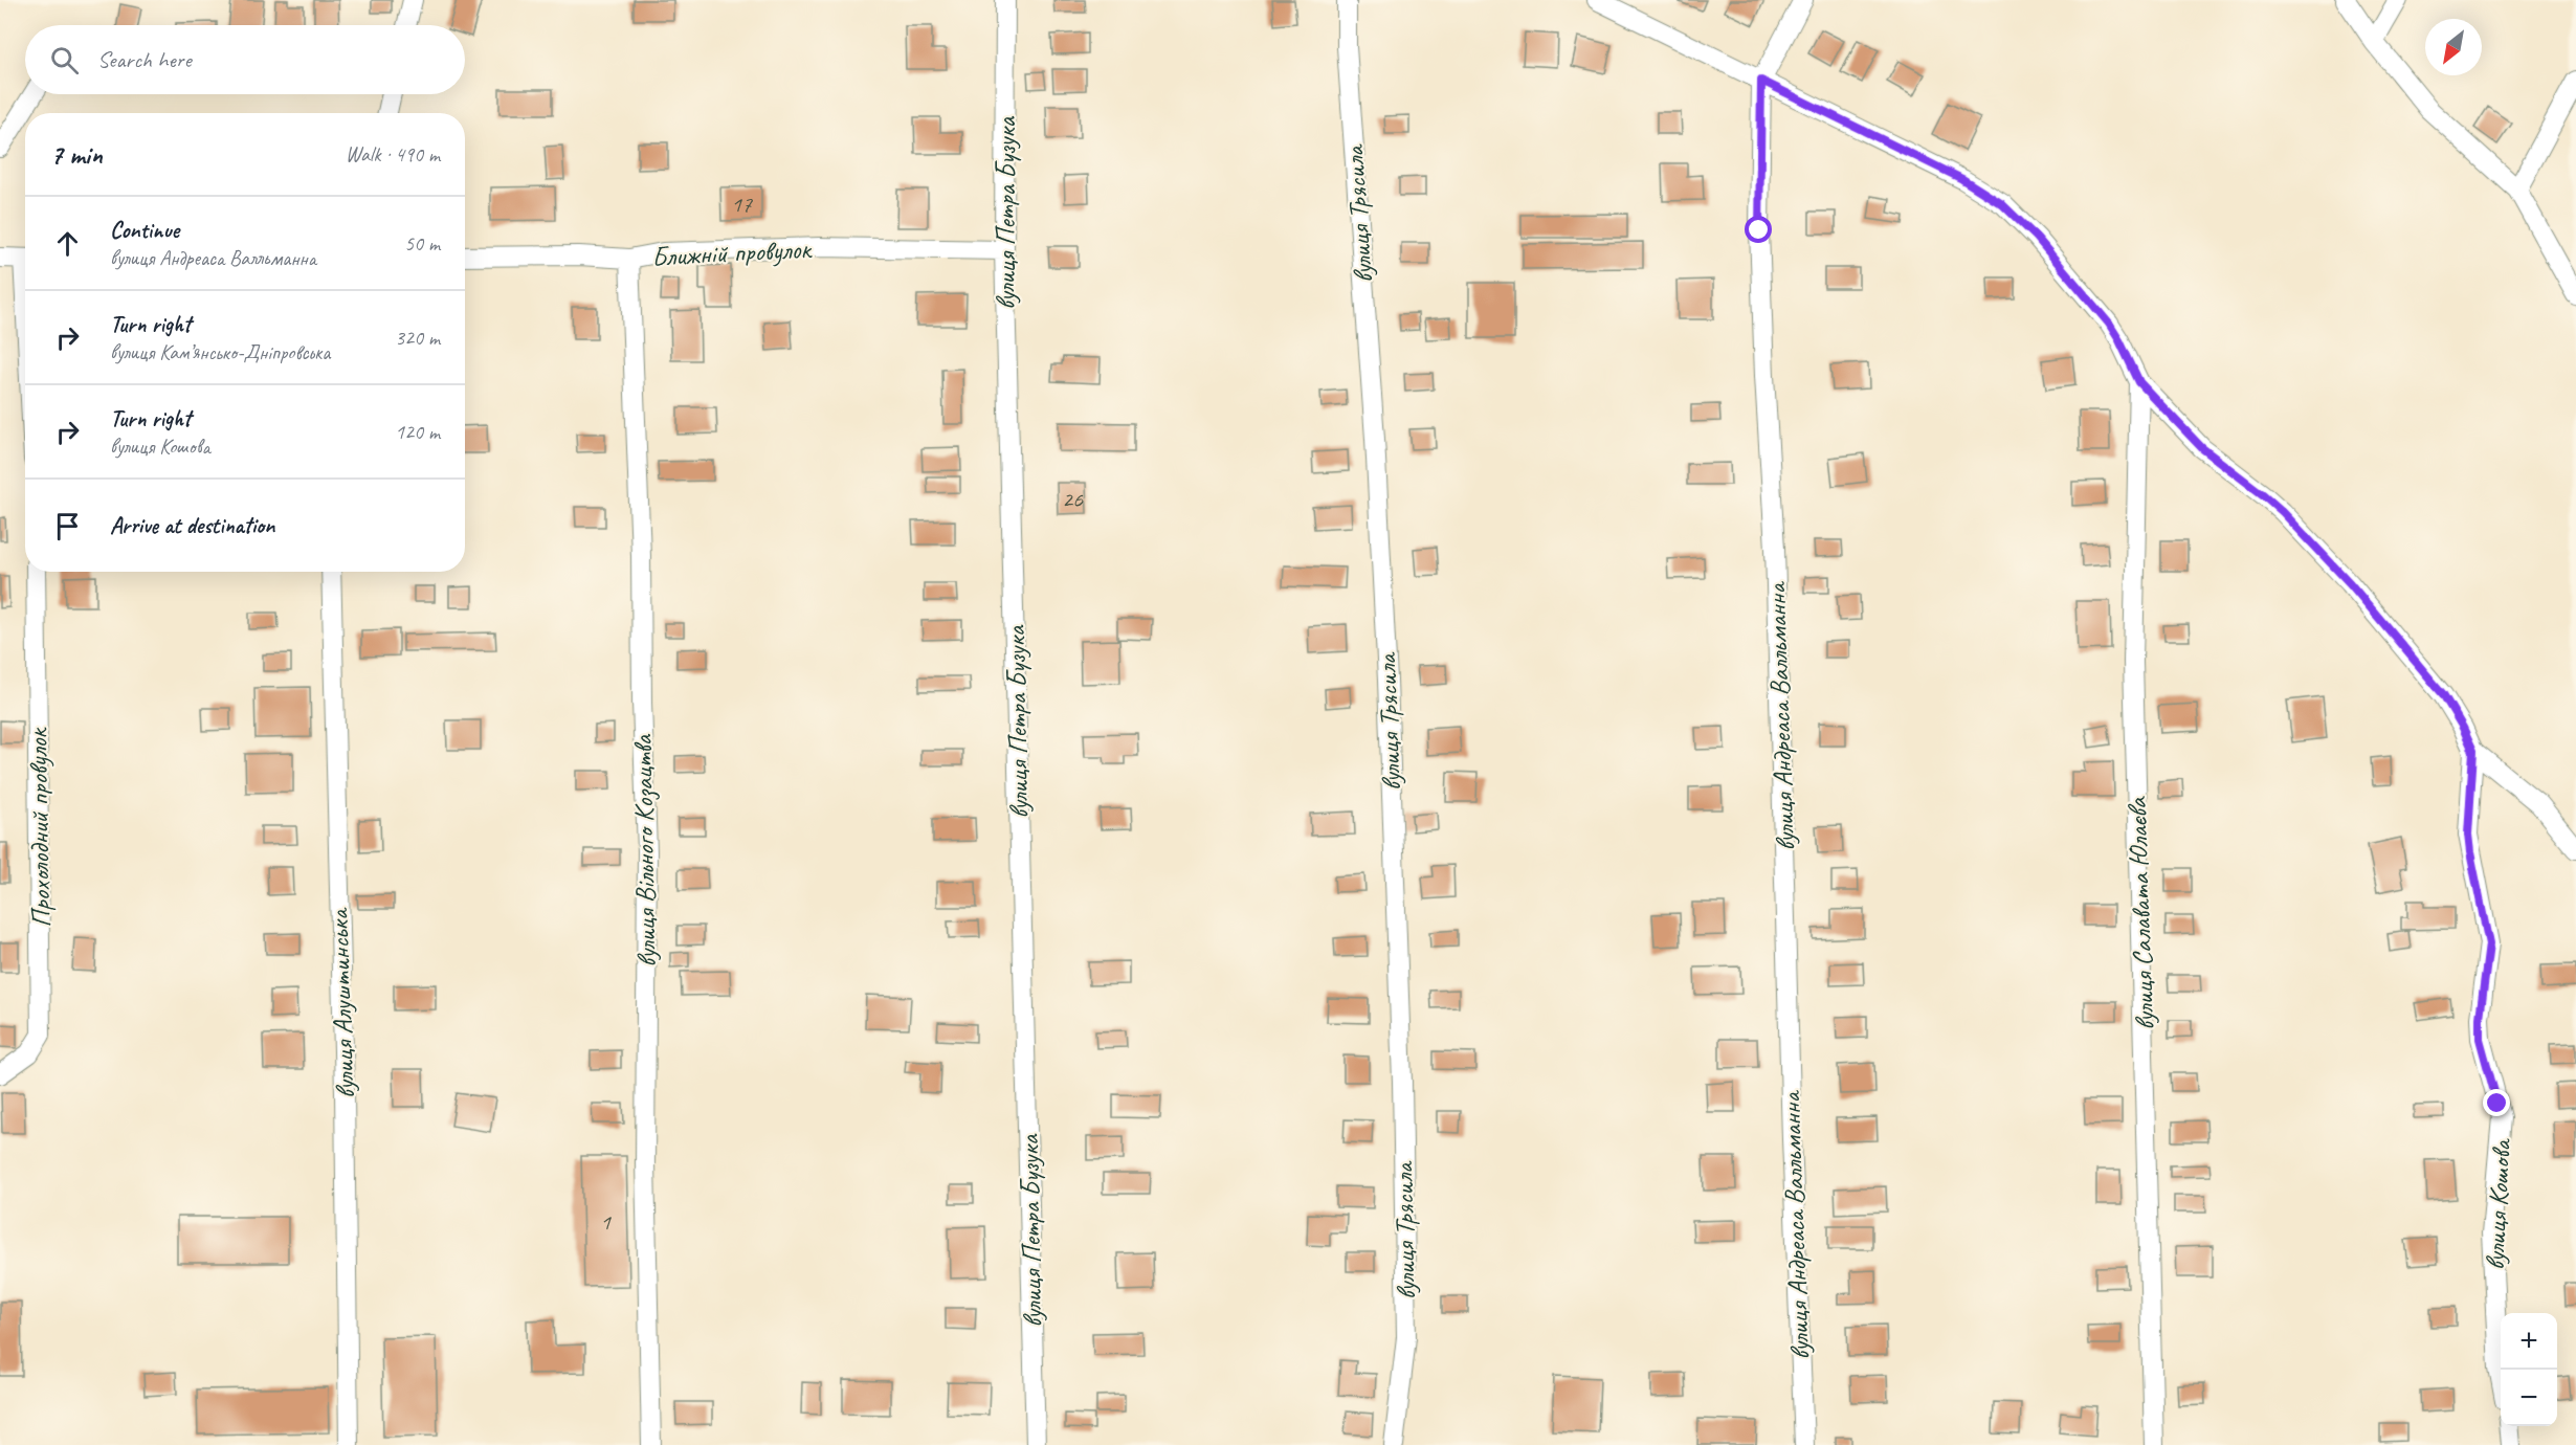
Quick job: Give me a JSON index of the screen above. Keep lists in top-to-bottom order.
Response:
{
  "streets": {
    "street": [
      "вулиця Петра Бузука",
      "вулиця Трясила",
      "Ближній провулок",
      "вулиця Андреаса Валльманна",
      "Прохолодний провулок",
      "вулиця Вільного Козацтва",
      "вулиця Салавата Юлаєва",
      "вулиця Алуштинська",
      "вулиця Кошова"
    ]
  },
  "crossings": [
    ["вулиця Петра Бузука", "Ближній провулок"],
    ["Ближній провулок", "вулиця Вільного Козацтва"]
  ],
  "house_numbers": ["17", "26", "1"],
  "north": "bottom left",
  "page": {
    "search": "Search here",
    "heading": ["7 min", "Walk · 490 m"],
    "list": [
      ["Continue", "вулиця Андреаса Валльманна", "50 m"],
      ["Turn right", "вулиця Кам’янсько-Дніпровська", "320 m"],
      ["Turn right", "вулиця Кошова", "120 m"],
      "Arrive at destination"
    ],
    "map_buttons": ["+", "−"]
  }
}
